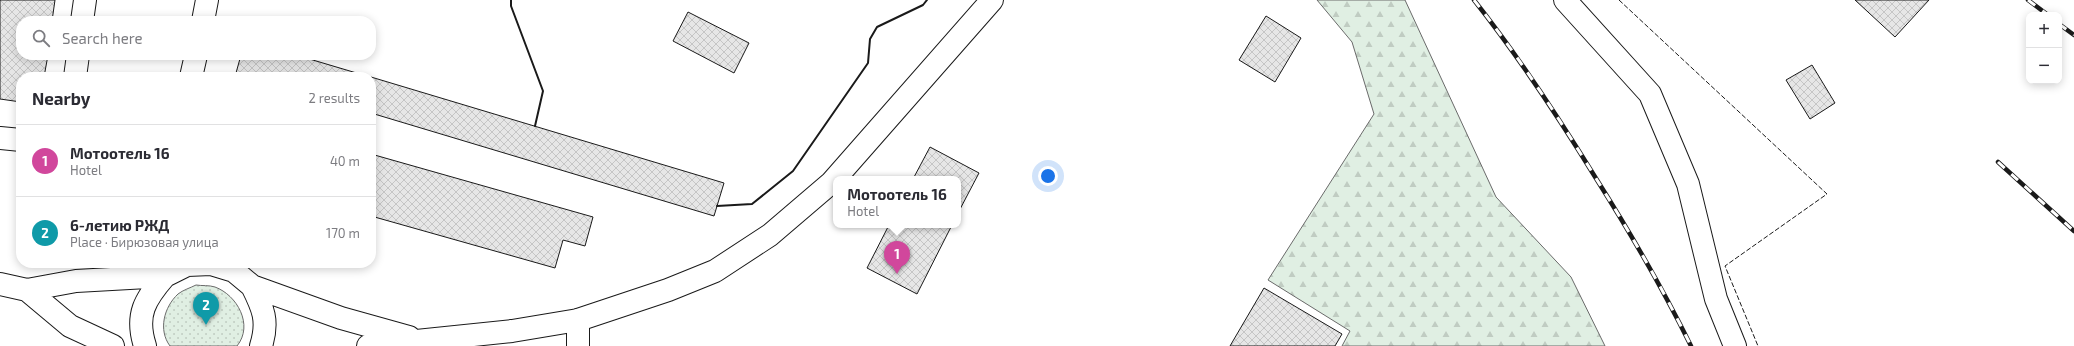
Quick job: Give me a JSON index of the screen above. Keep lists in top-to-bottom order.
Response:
{
  "page": {
    "map_buttons": ["+", "−"],
    "search": "Search here",
    "heading": ["Nearby", "2 results"],
    "list": [
      {
        "mark": "1",
        "name": "Мотоотель 16",
        "note": "Hotel",
        "value": "40 m"
      },
      {
        "mark": "2",
        "name": "6-летию РЖД",
        "note": "Place · Бирюзовая улица",
        "value": "170 m"
      }
    ],
    "popup": ["Мотоотель 16", "Hotel"],
    "pins": ["1", "2"]
  }
}
